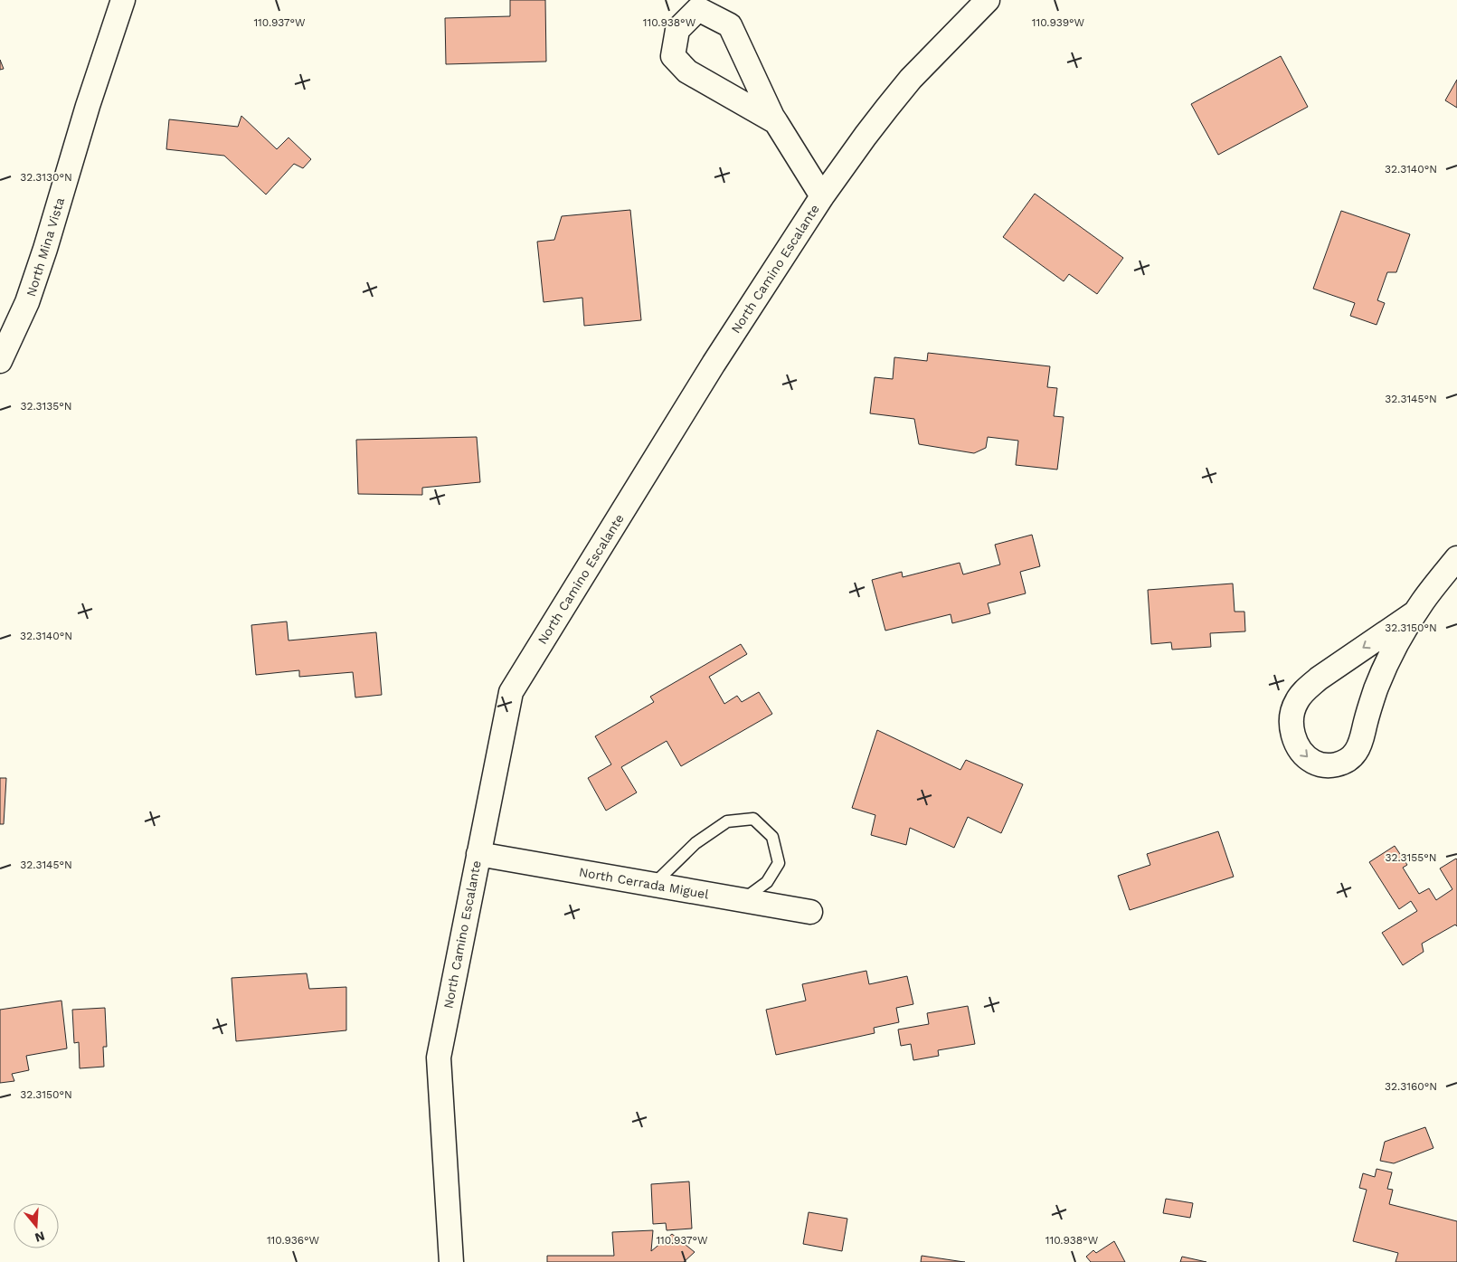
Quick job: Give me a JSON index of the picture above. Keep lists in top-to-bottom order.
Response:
{
  "streets": {
    "street": ["North Mina Vista", "North Camino Escalante", "North Cerrada Miguel"]
  },
  "crossings": [
    ["North Camino Escalante", "North Cerrada Miguel"]
  ],
  "north": "bottom",
  "coordinates": [
    "110.937°W",
    "110.938°W",
    "110.939°W",
    "32.3140°N",
    "32.3130°N",
    "32.3145°N",
    "32.3135°N",
    "32.3150°N",
    "32.3155°N",
    "32.3160°N",
    "110.936°W"
  ]
}
